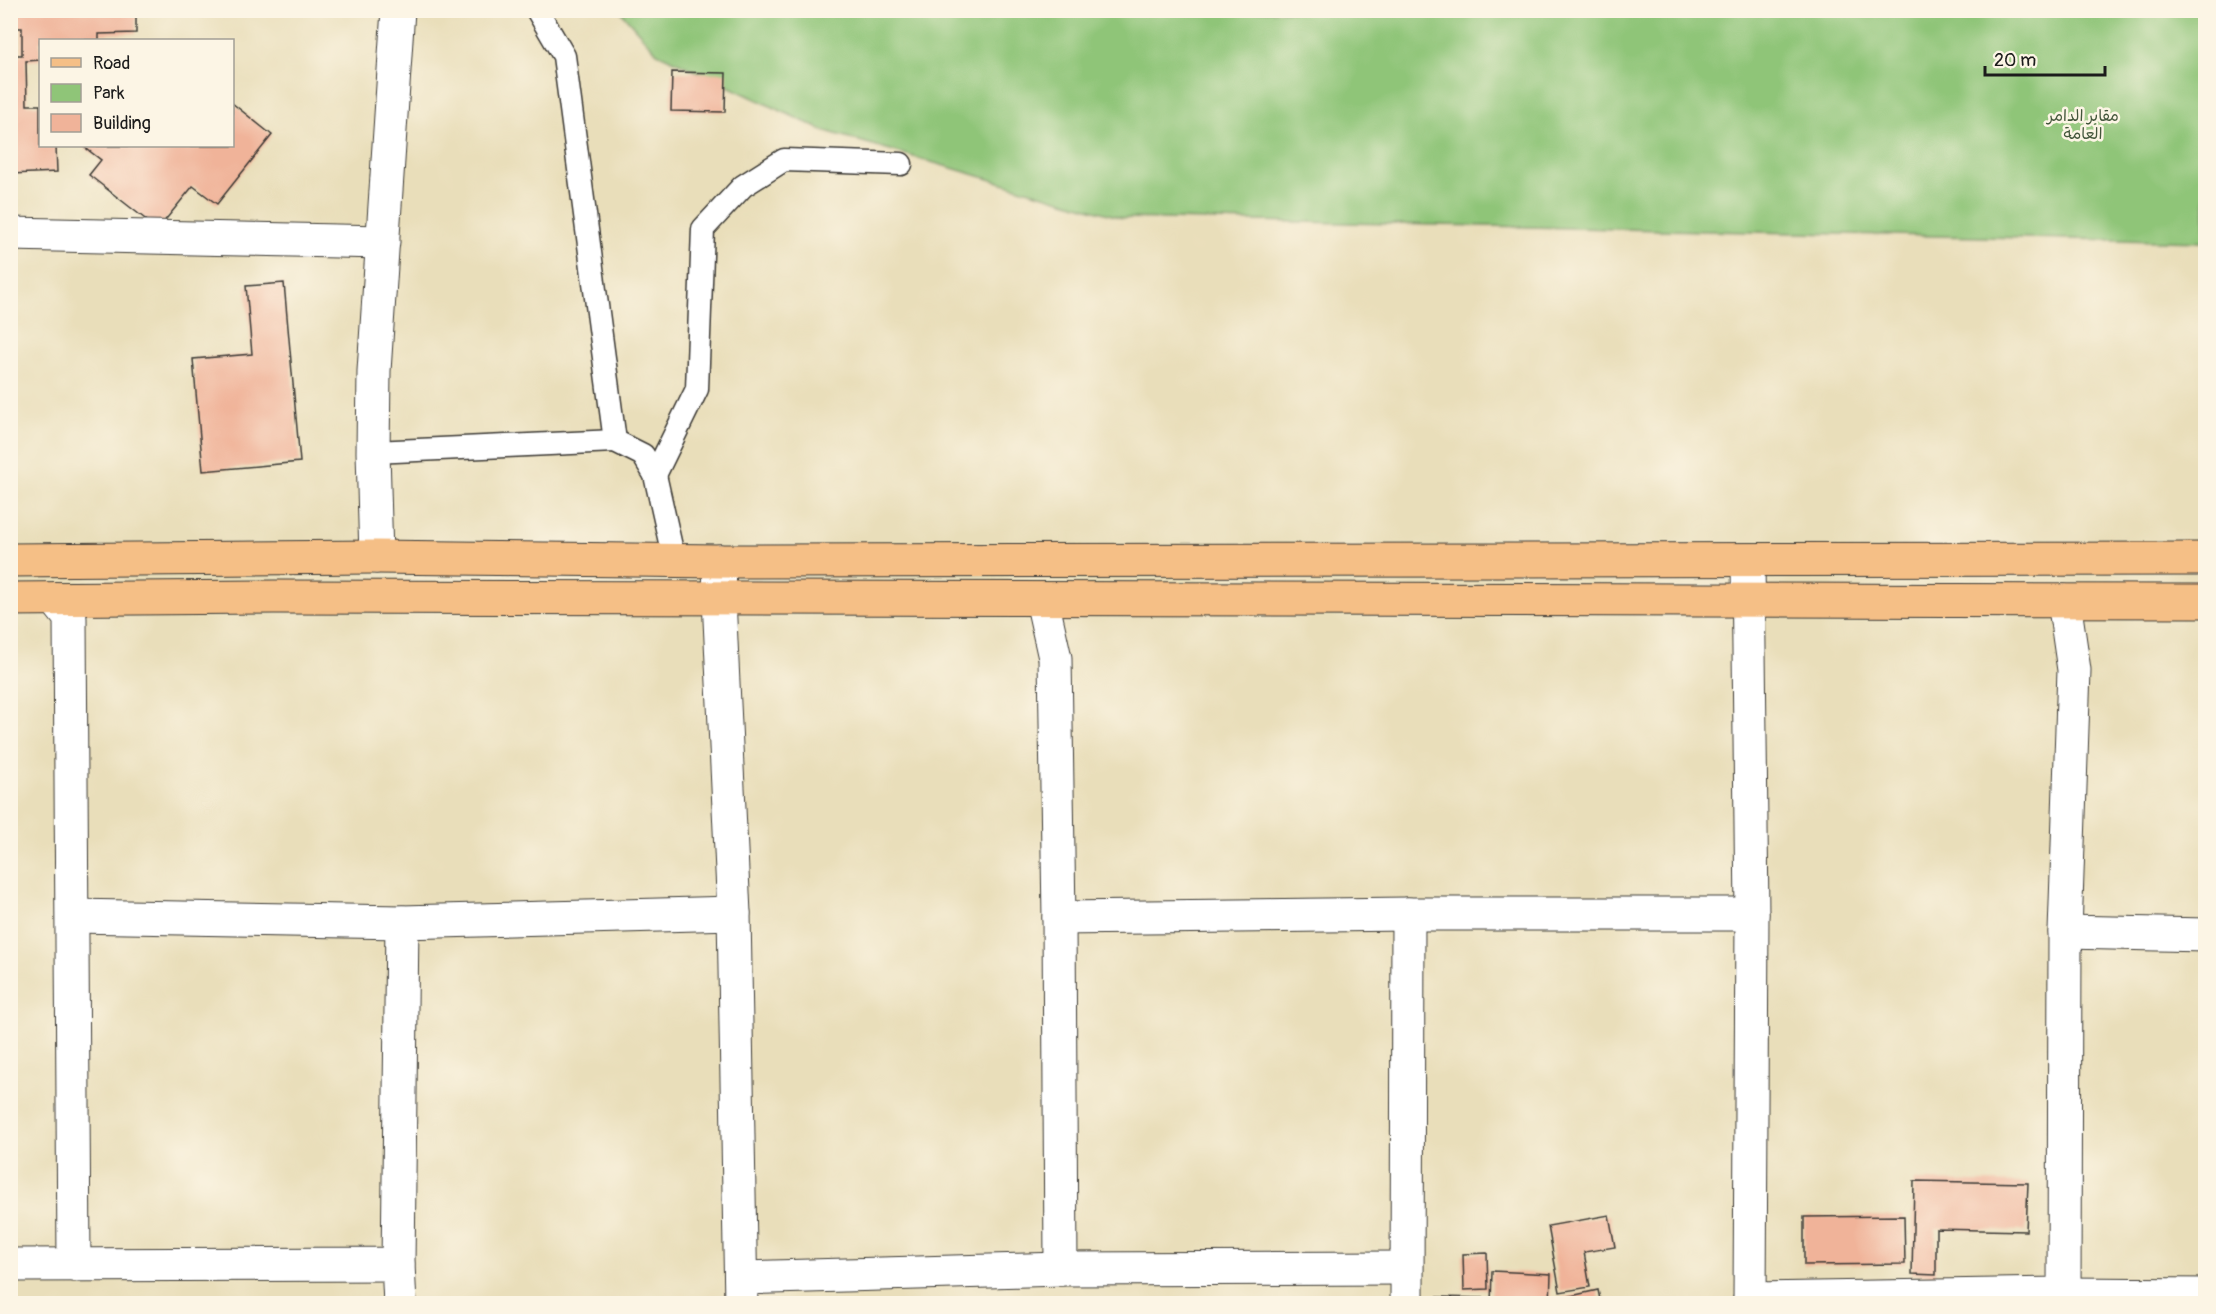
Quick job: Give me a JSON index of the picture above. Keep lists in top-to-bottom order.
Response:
{
  "parks": ["مقابر الدامر العامة"],
  "legend": ["Road", "Park", "Building"],
  "scale_bar": "20 m"
}
